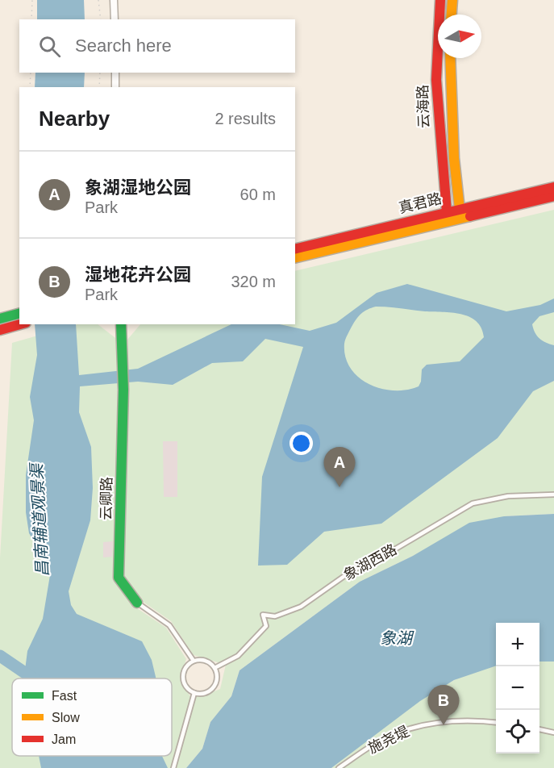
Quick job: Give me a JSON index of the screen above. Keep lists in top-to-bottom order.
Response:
{
  "streets": {
    "street": ["云海路", "真君路", "云卿路"],
    "lane": ["象湖西路", "施尧堤"]
  },
  "crossings": [
    ["云海路", "真君路"]
  ],
  "water": ["昌南辅道观景渠", "象湖"],
  "legend": ["Fast", "Slow", "Jam"],
  "north": "right",
  "page": {
    "search": "Search here",
    "heading": ["Nearby", "2 results"],
    "list": [
      {
        "mark": "A",
        "name": "象湖湿地公园",
        "note": "Park",
        "value": "60 m"
      },
      {
        "mark": "B",
        "name": "湿地花卉公园",
        "note": "Park",
        "value": "320 m"
      }
    ],
    "pins": ["A", "B"],
    "map_buttons": ["+", "−"]
  }
}
